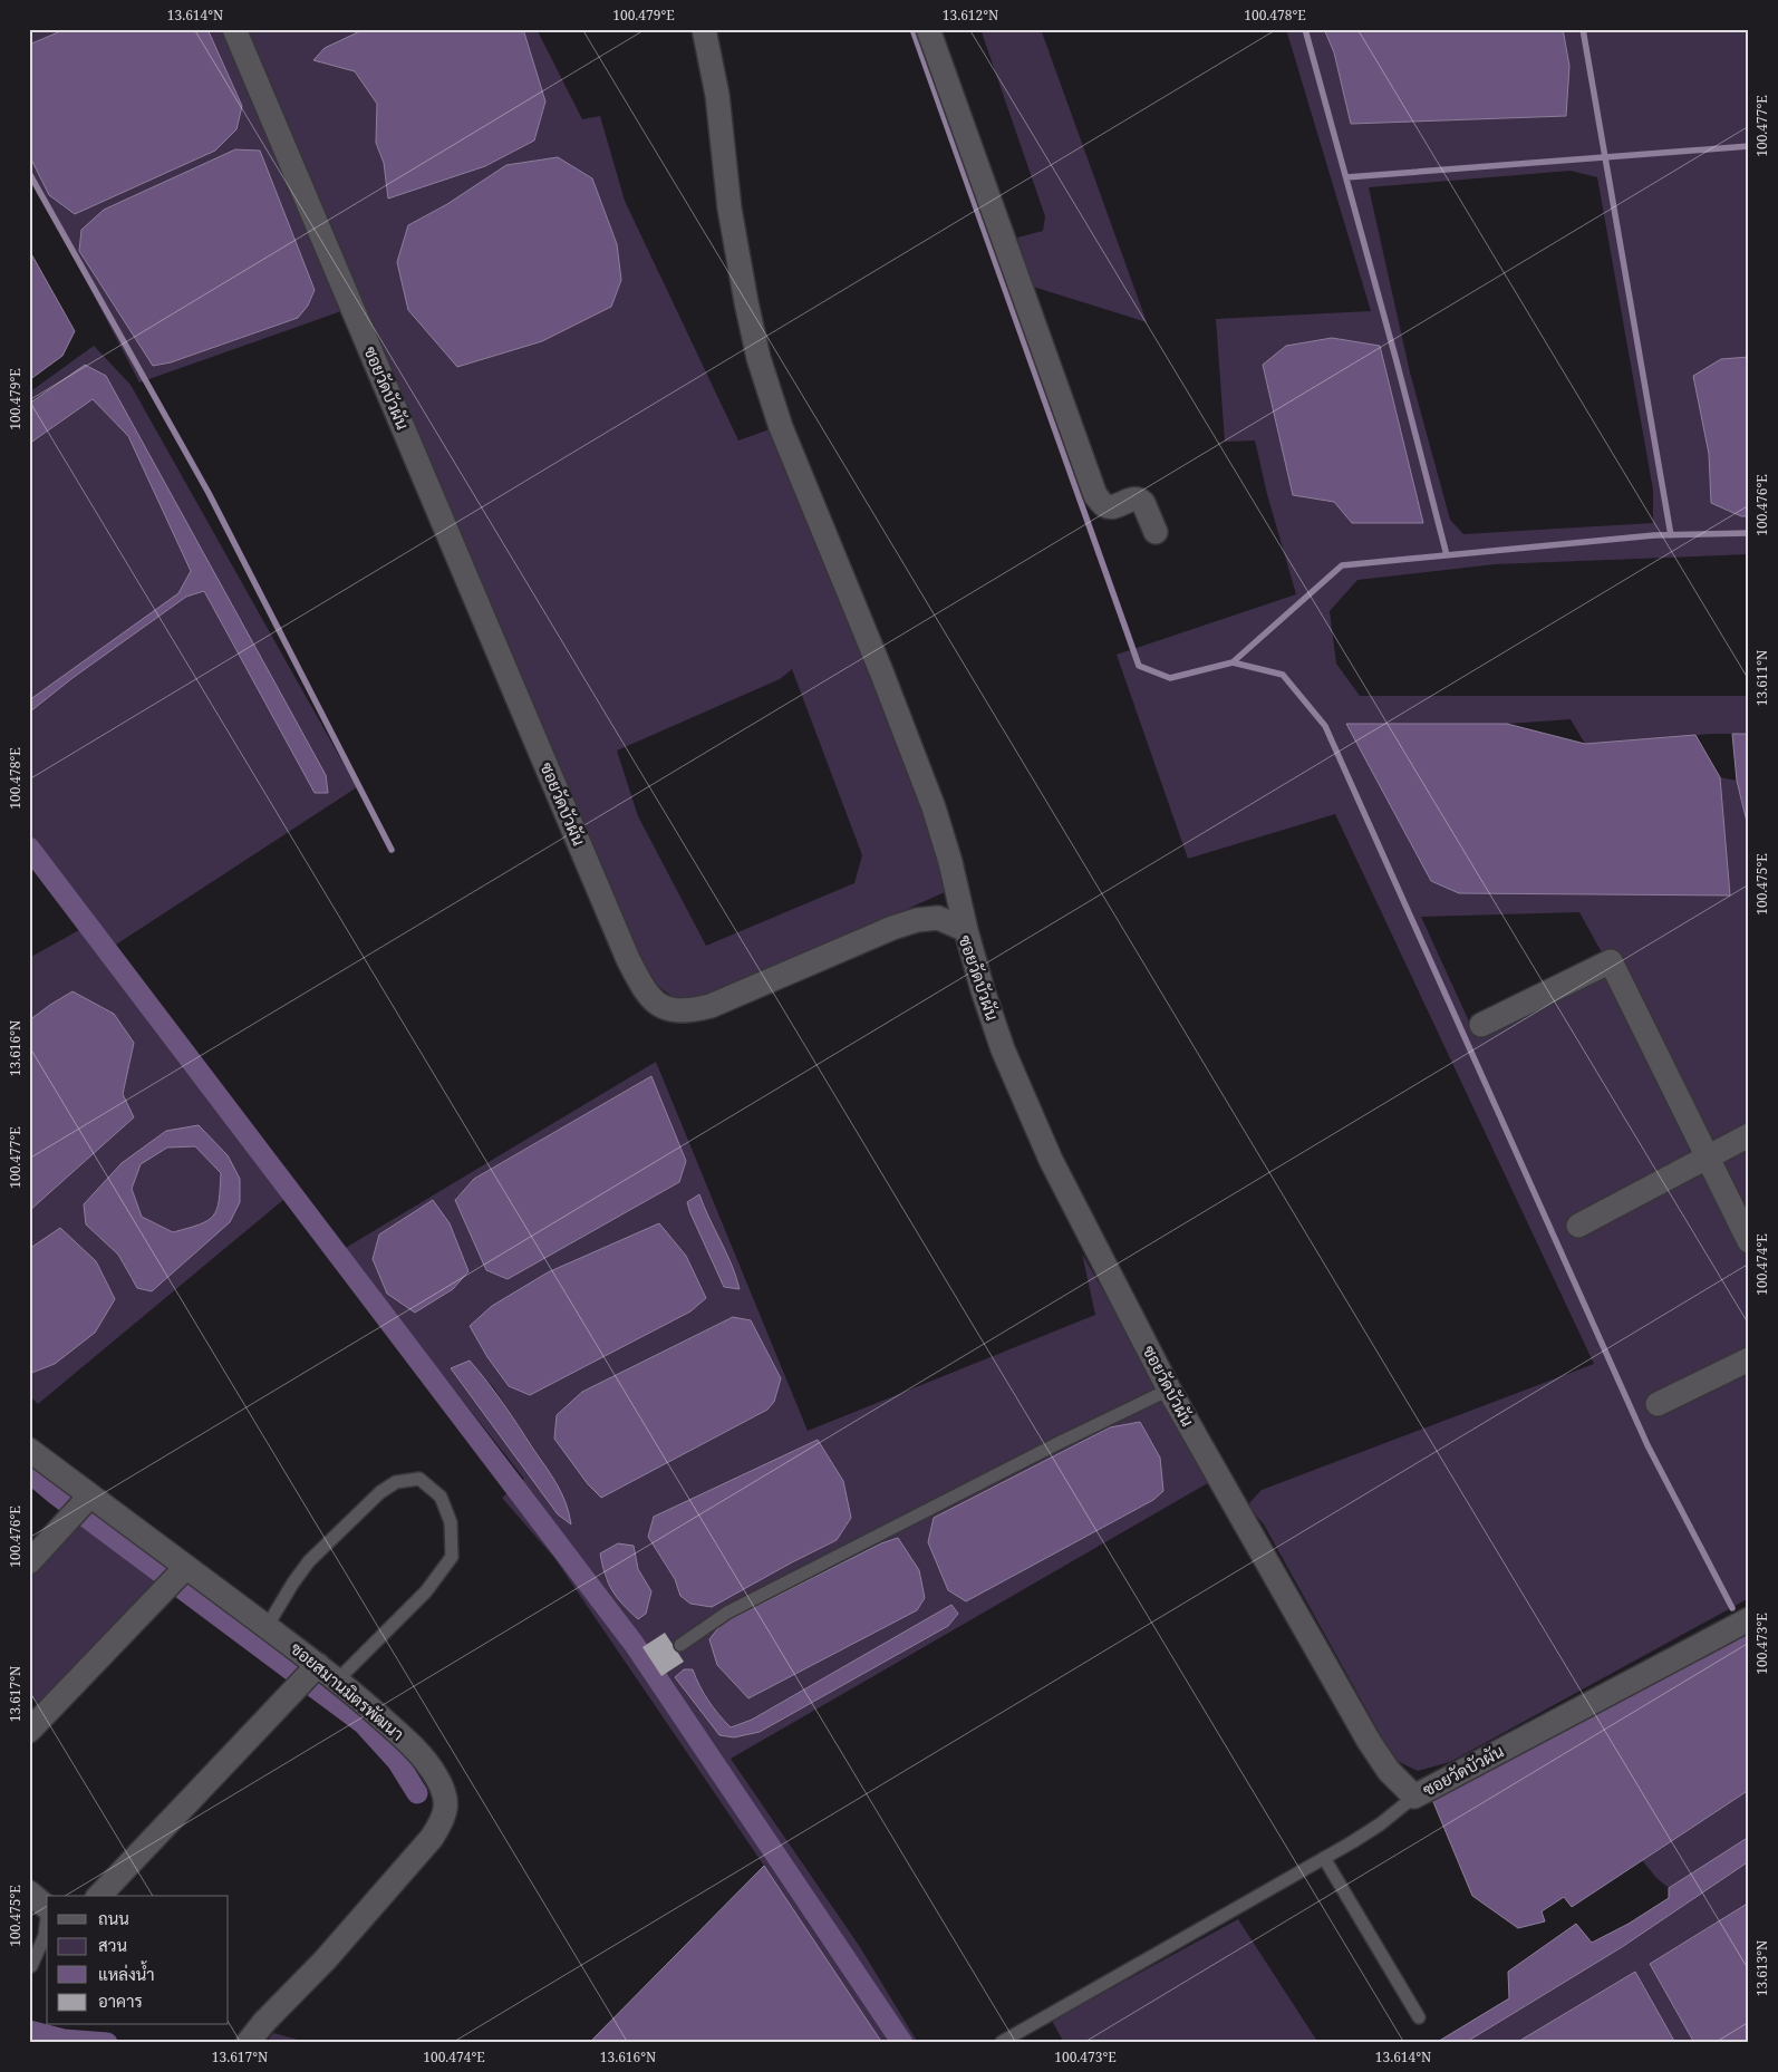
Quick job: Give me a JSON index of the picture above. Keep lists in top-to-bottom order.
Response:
{
  "streets": {
    "street": ["ซอยวัดบัวผัน", "ซอยสมานมิตรพัฒนา"]
  },
  "legend": [
    "ถนน",
    "สวน",
    "แหล่งน้ำ",
    "อาคาร"
  ],
  "coordinates": [
    "13.614°N",
    "100.479°E",
    "13.612°N",
    "100.478°E",
    "100.477°E",
    "100.476°E",
    "13.611°N",
    "100.475°E",
    "13.616°N",
    "100.474°E",
    "100.473°E",
    "13.617°N",
    "13.613°N"
  ]
}
